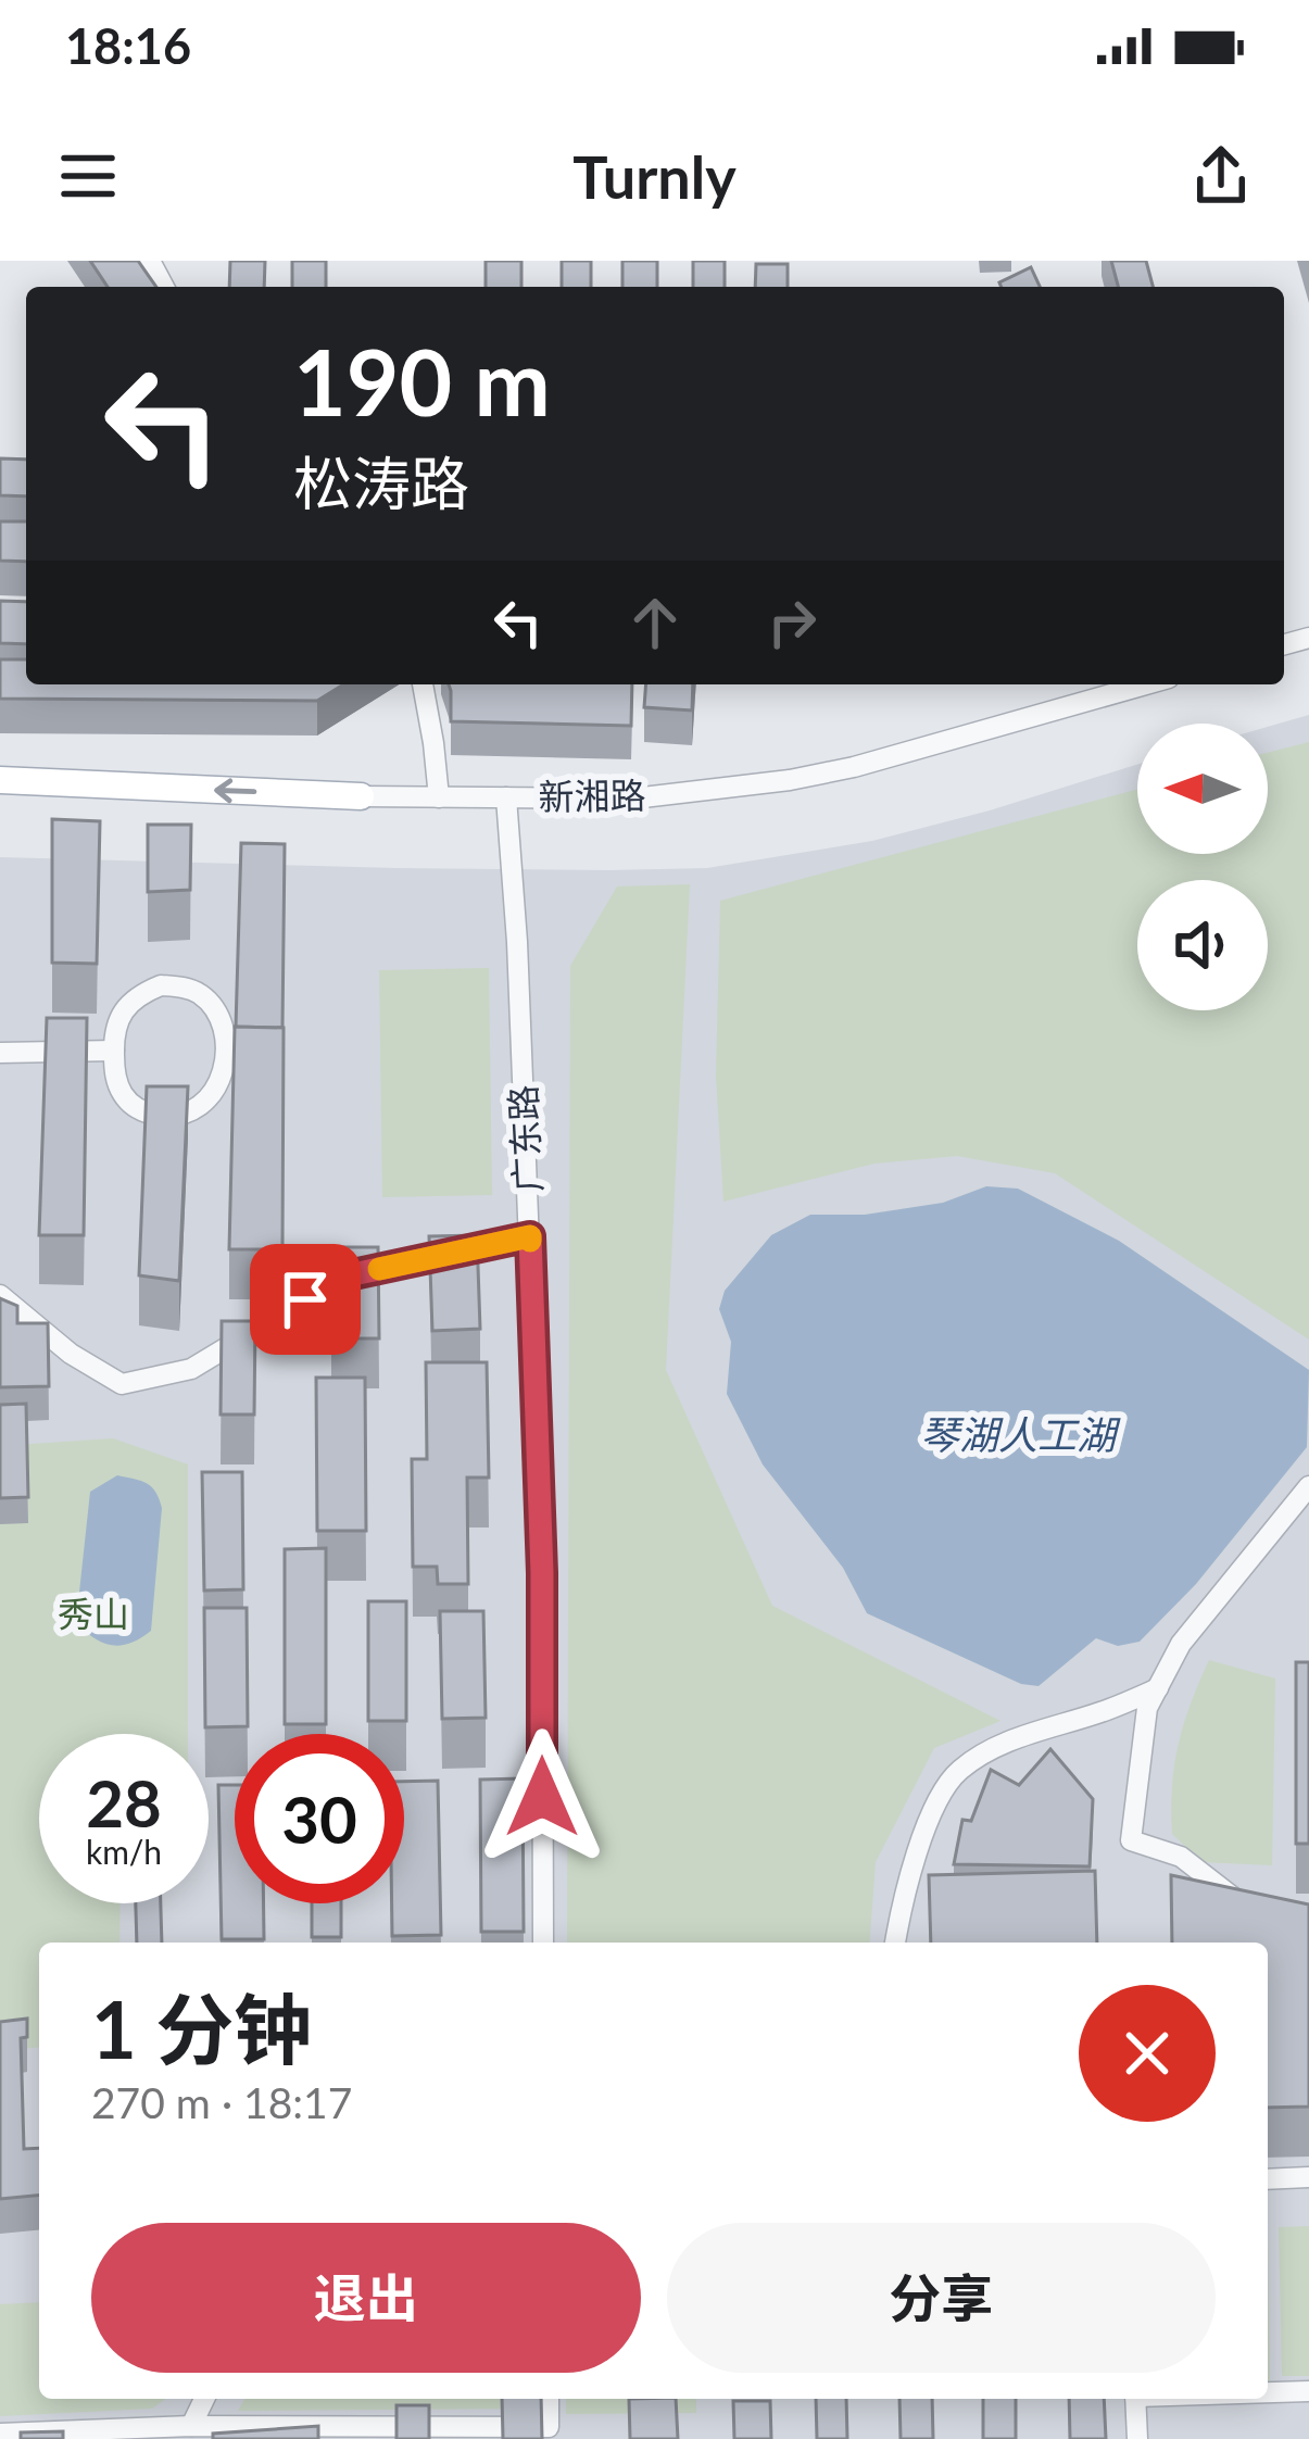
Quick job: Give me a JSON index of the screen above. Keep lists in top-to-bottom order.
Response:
{
  "streets": {
    "main road": ["新湘路"],
    "street": ["广东路"]
  },
  "crossings": [
    ["新湘路", "广东路"]
  ],
  "water": ["琴湖人工湖"],
  "parks": ["秀山"],
  "north": "left",
  "page": {
    "status": "18:16",
    "header": "Turnly",
    "turn": ["190 m", "松涛路"],
    "speed": "28 km/h",
    "limit": "30",
    "heading": ["1 分钟", "270 m · 18:17"],
    "buttons": ["退出", "分享"]
  }
}
